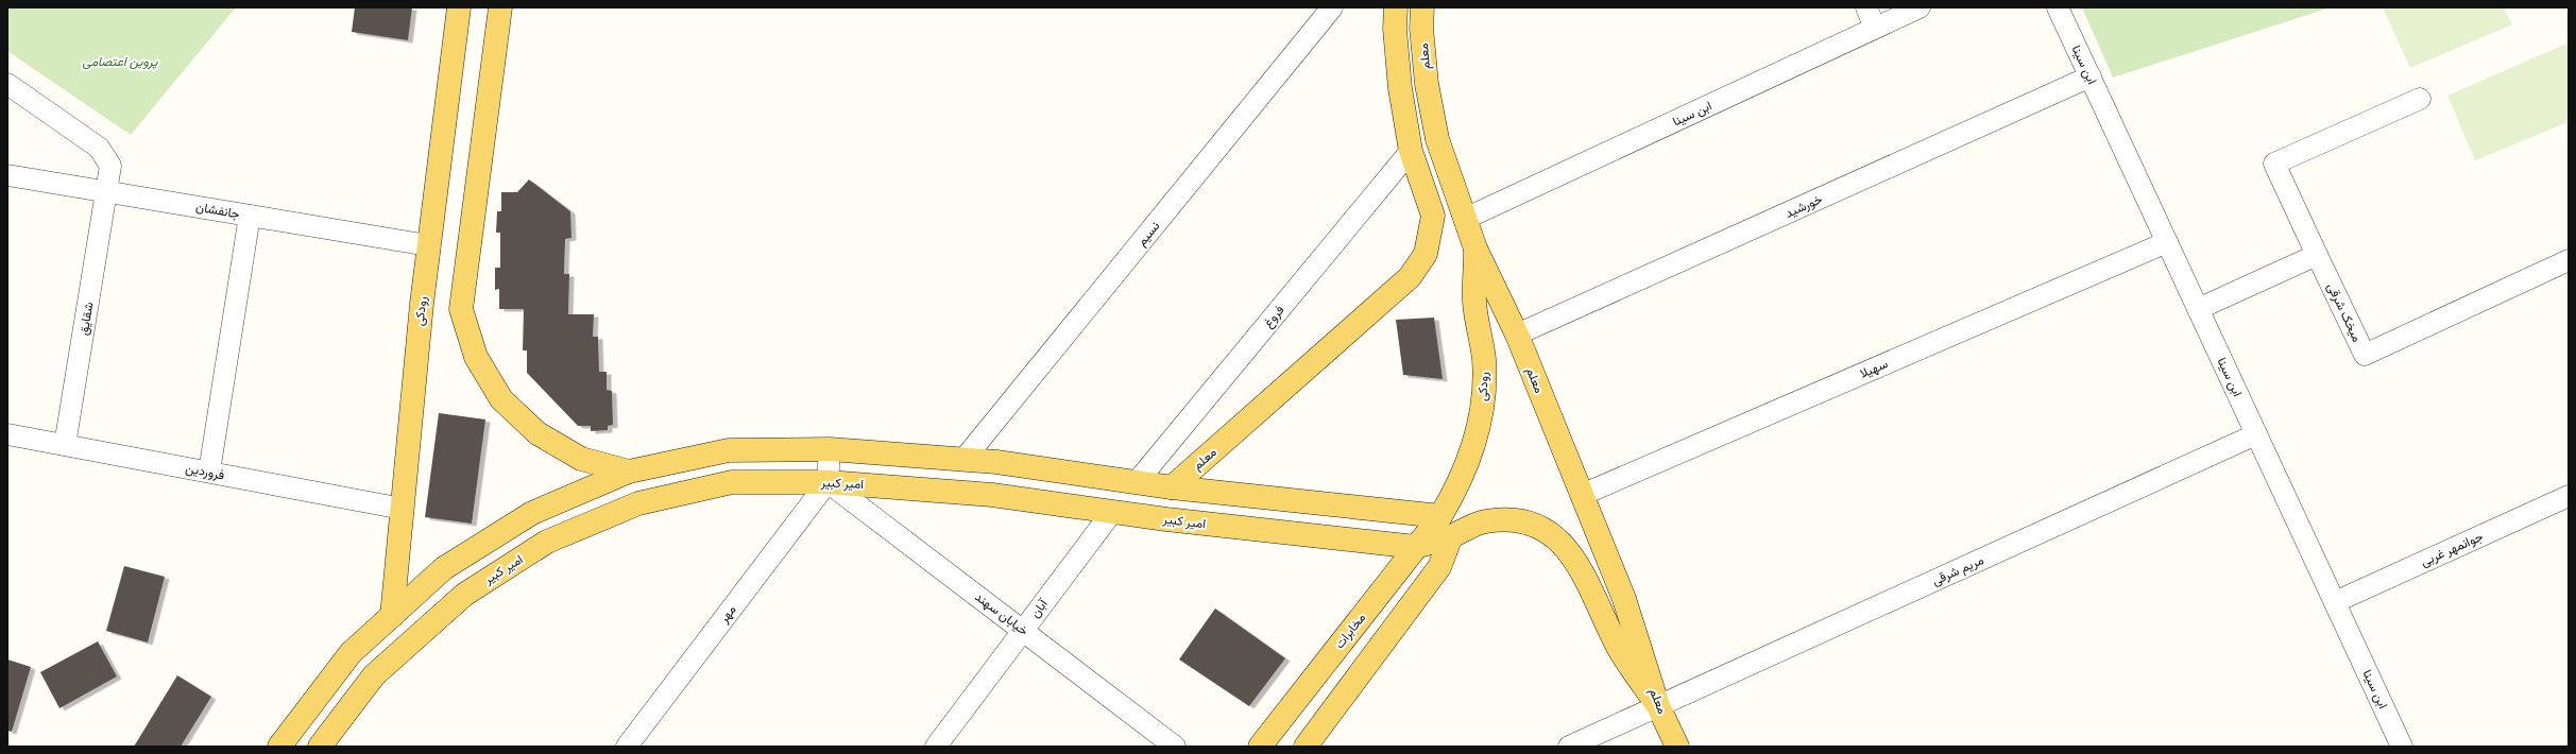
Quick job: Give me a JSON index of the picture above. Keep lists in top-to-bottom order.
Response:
{
  "streets": {
    "main road": [
      "معلم",
      "رودکى",
      "رودکی",
      "امیر کبیر",
      "مخابرات"
    ],
    "street": [
      "ابن سینا",
      "خورشید",
      "جانفشان",
      "نسیم",
      "میخک شرقی",
      "فروغ",
      "شقایق",
      "سهیلا",
      "فروردین",
      "جوانمهر غربی",
      "مریم شرقی",
      "آبان",
      "مهر",
      "خیابان سهند"
    ]
  },
  "crossings": [
    ["معلم", "ابن سینا"],
    ["معلم", "خورشید"],
    ["معلم", "فروغ"],
    ["معلم", "سهیلا"],
    ["معلم", "رودکی"],
    ["معلم", "مریم شرقی"],
    ["ابن سینا", "خورشید"],
    ["ابن سینا", "سهیلا"],
    ["ابن سینا", "جوانمهر غربی"],
    ["ابن سینا", "مریم شرقی"],
    ["جانفشان", "رودکى"],
    ["جانفشان", "شقایق"],
    ["رودکى", "فروردین"],
    ["شقایق", "فروردین"],
    ["رودکی", "مخابرات"],
    ["امیر کبیر", "آبان"],
    ["امیر کبیر", "مهر"],
    ["امیر کبیر", "خیابان سهند"],
    ["امیر کبیر", "مخابرات"],
    ["آبان", "خیابان سهند"],
    ["مهر", "خیابان سهند"]
  ],
  "parks": ["پروین اعتصامى"]
}
